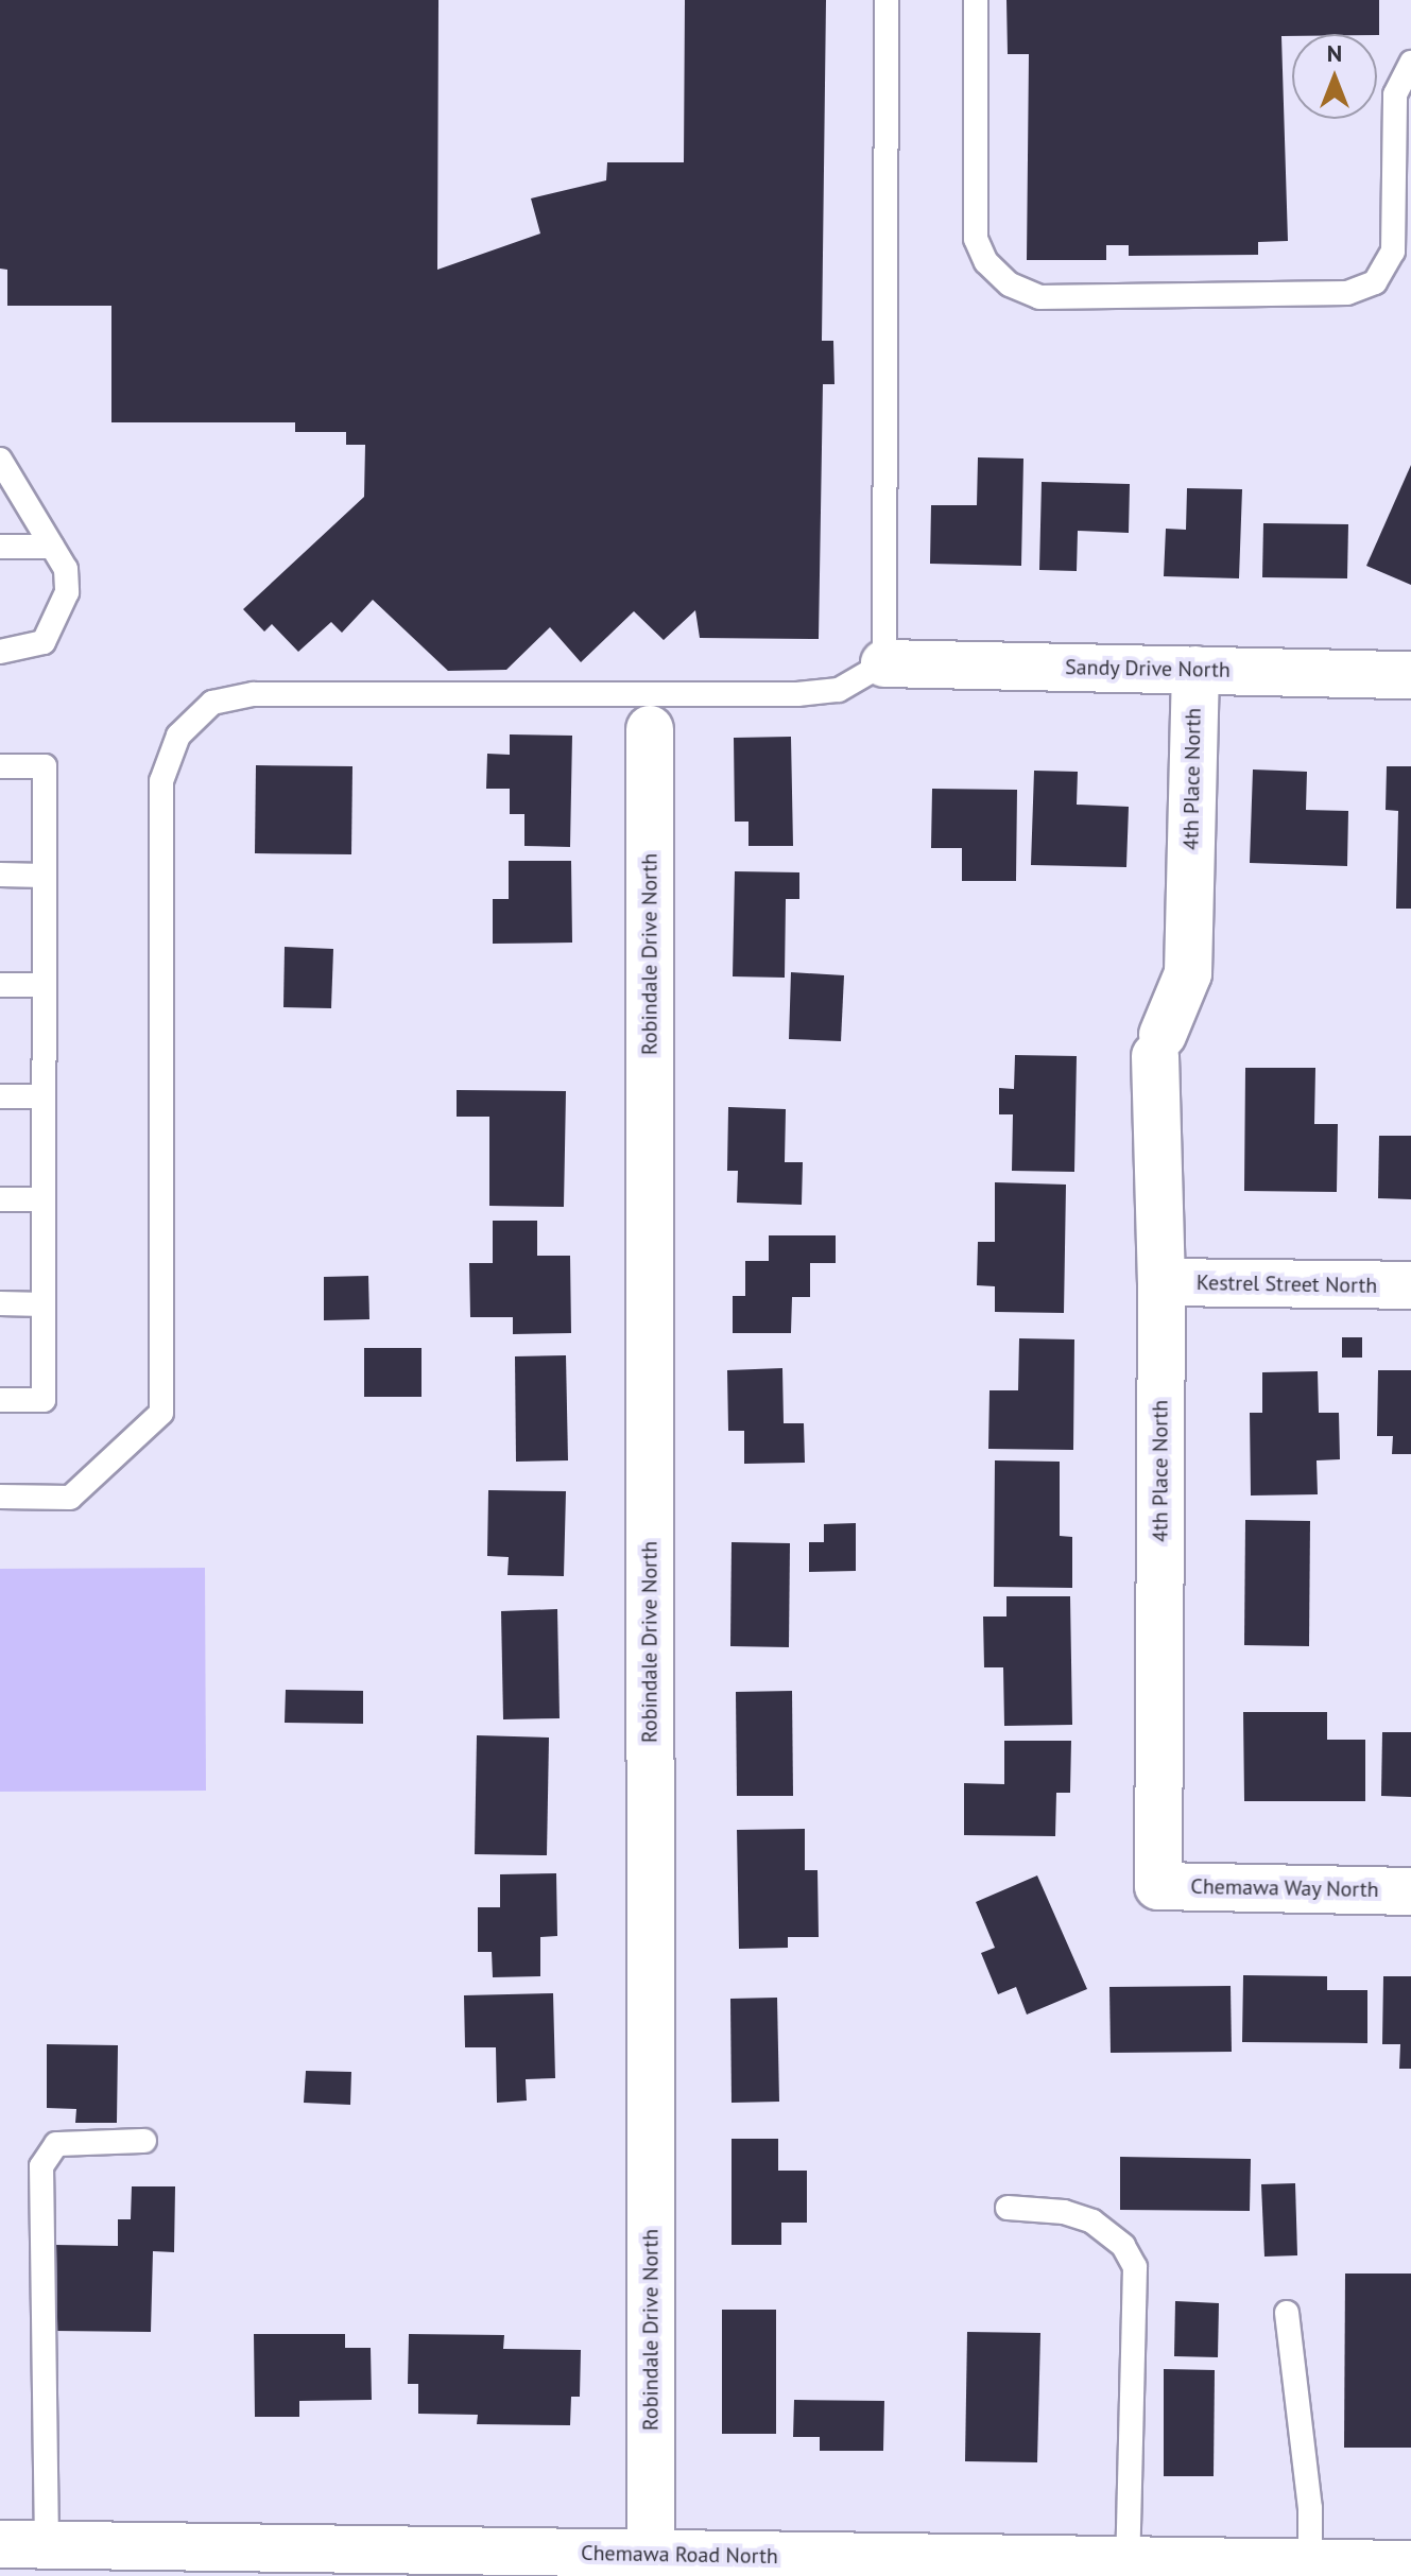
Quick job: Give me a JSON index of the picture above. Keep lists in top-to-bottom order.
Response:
{
  "streets": {
    "street": [
      "Sandy Drive North",
      "4th Place North",
      "Robindale Drive North",
      "Kestrel Street North",
      "Chemawa Way North",
      "Chemawa Road North"
    ]
  },
  "crossings": [
    ["Sandy Drive North", "4th Place North"],
    ["4th Place North", "Kestrel Street North"],
    ["4th Place North", "Chemawa Way North"],
    ["Robindale Drive North", "Chemawa Road North"]
  ],
  "north": "top"
}
